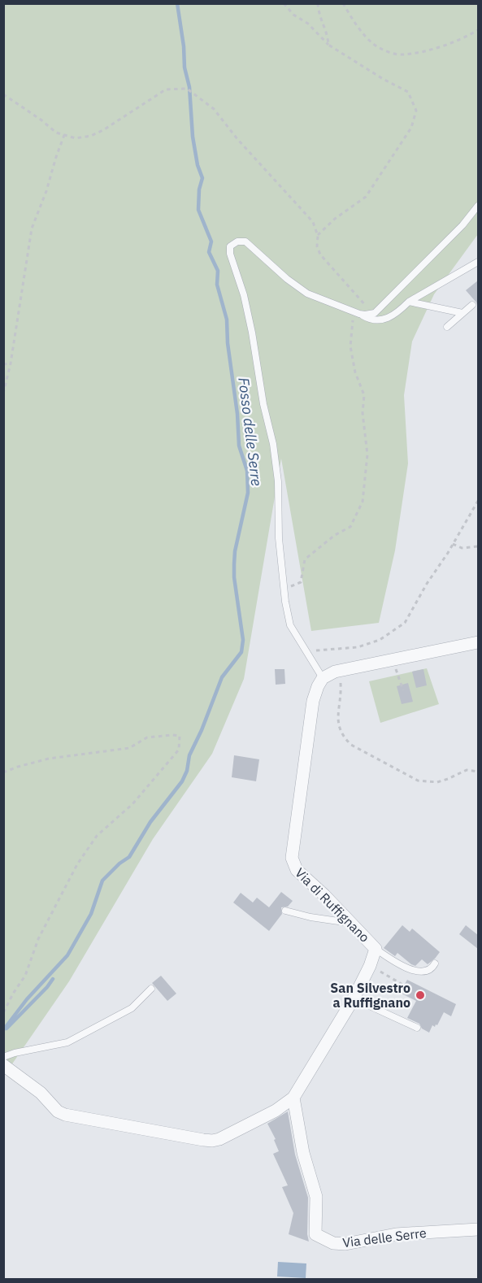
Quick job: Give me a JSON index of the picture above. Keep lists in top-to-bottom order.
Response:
{
  "streets": {
    "street": ["Via di Ruffignano", "Via delle Serre"]
  },
  "crossings": [
    ["Via di Ruffignano", "Via delle Serre"]
  ],
  "water": ["Fosso delle Serre"],
  "places": ["San Silvestro a Ruffignano"]
}
